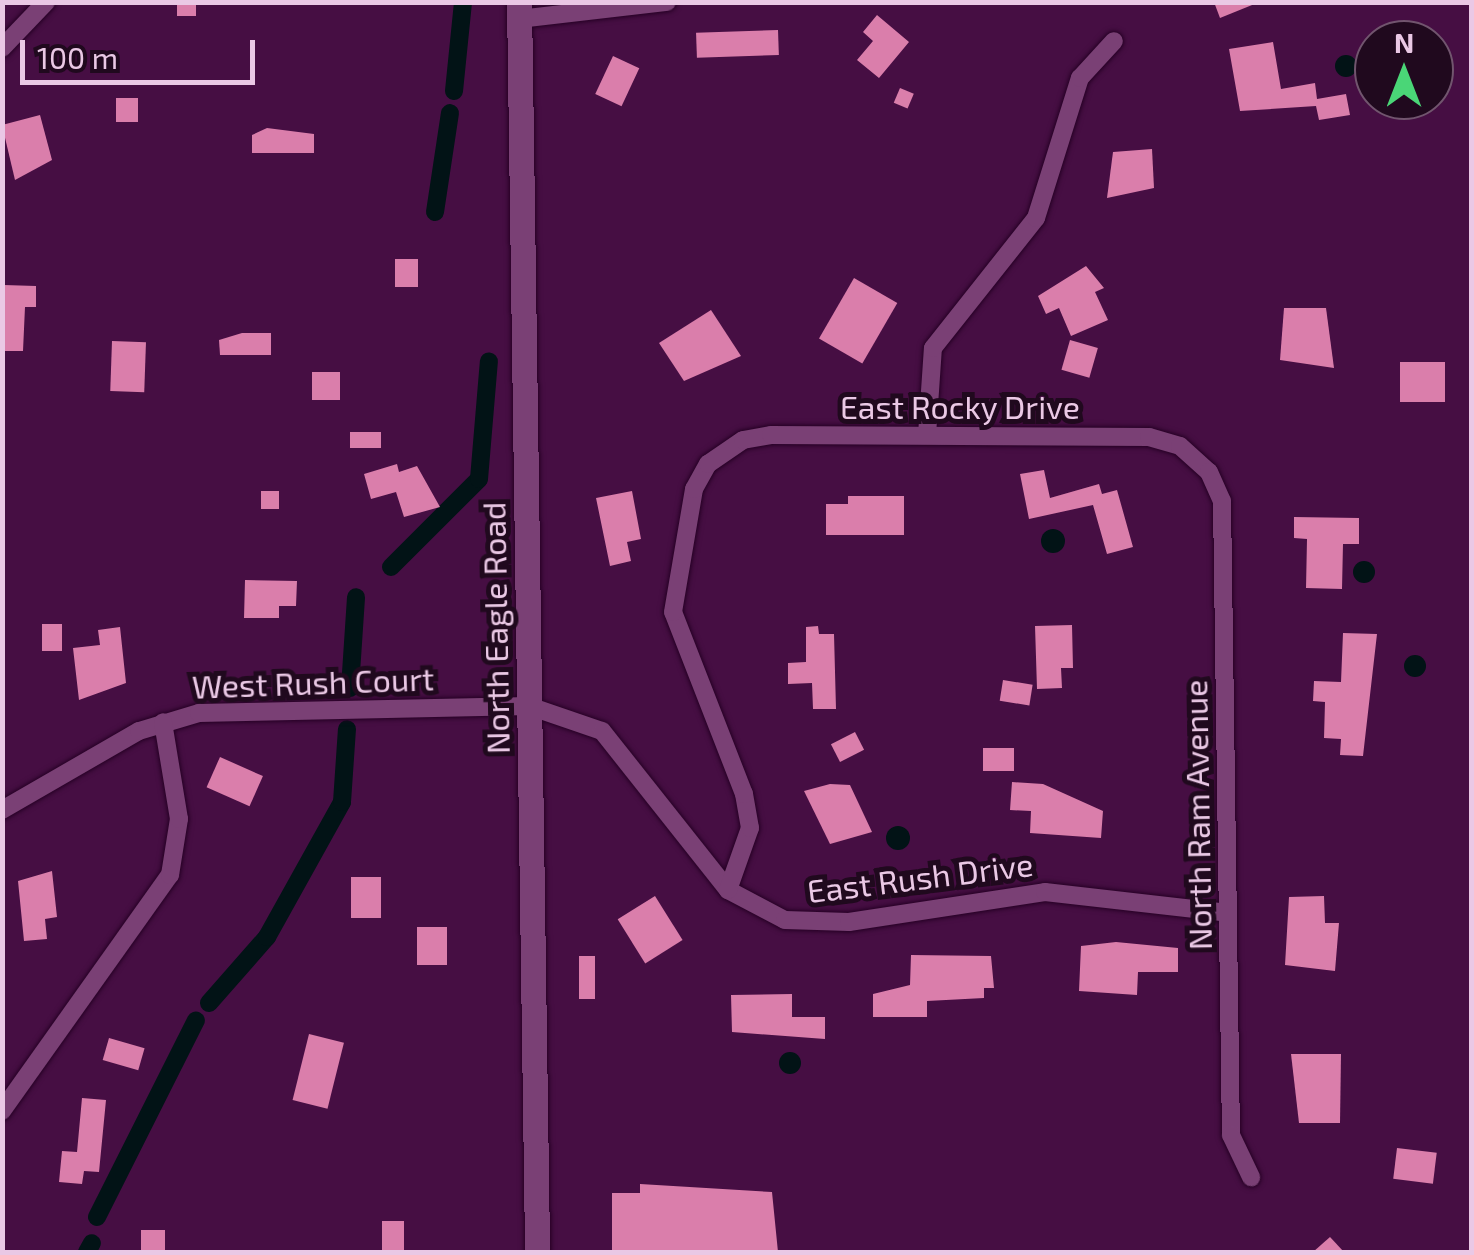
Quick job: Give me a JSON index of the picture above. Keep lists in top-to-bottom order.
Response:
{
  "streets": {
    "main road": ["North Eagle Road"],
    "street": [
      "East Rocky Drive",
      "West Rush Court",
      "North Ram Avenue",
      "East Rush Drive"
    ]
  },
  "crossings": [
    ["East Rocky Drive", "North Ram Avenue"],
    ["East Rocky Drive", "East Rush Drive"],
    ["North Eagle Road", "West Rush Court"],
    ["North Eagle Road", "East Rush Drive"],
    ["West Rush Court", "East Rush Drive"],
    ["North Ram Avenue", "East Rush Drive"]
  ],
  "scale_bar": "100 m",
  "north": "top"
}
